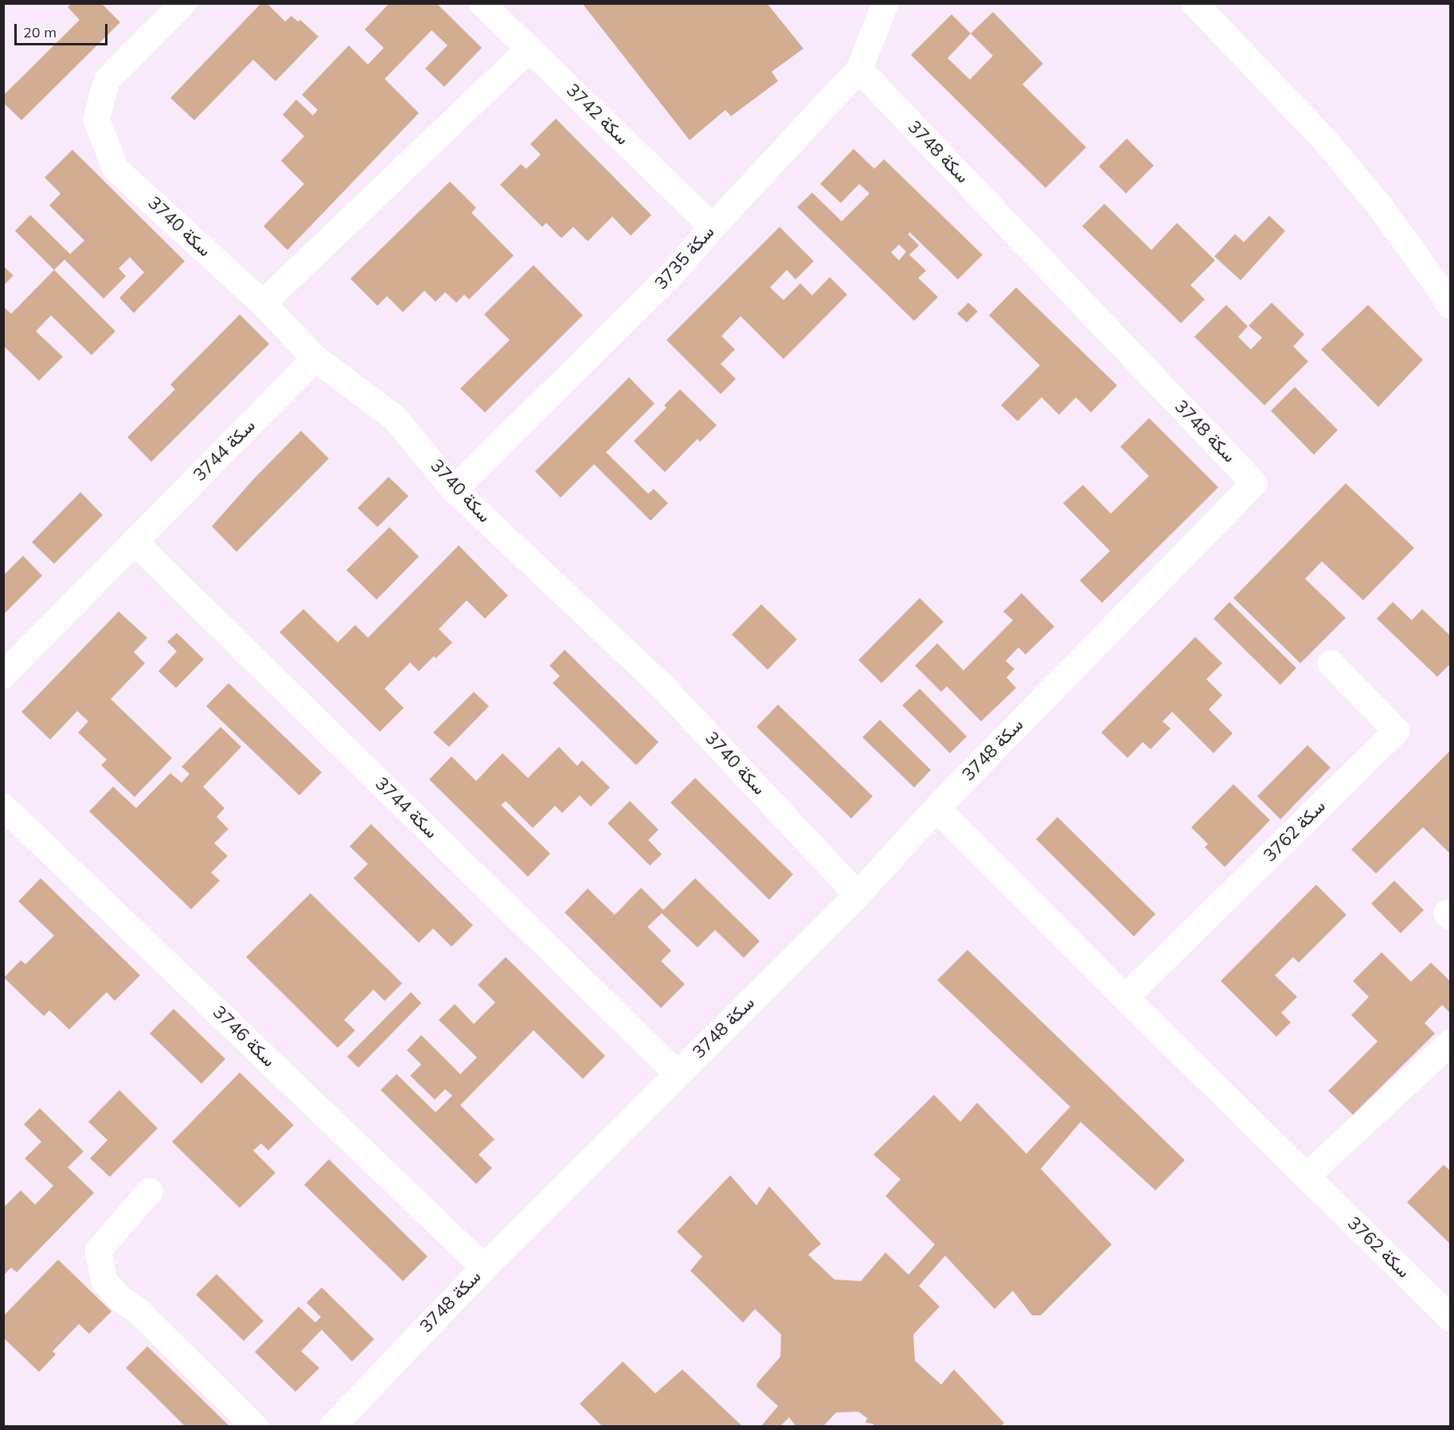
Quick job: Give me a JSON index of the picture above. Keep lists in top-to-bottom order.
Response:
{
  "streets": {
    "street": [
      "سكة 3742",
      "سكة 3748",
      "سكة 3740",
      "سكة 3735",
      "سكة 3744",
      "سكة 3762",
      "سكة 3746"
    ]
  },
  "crossings": [
    ["سكة 3742", "سكة 3735"],
    ["سكة 3748", "سكة 3740"],
    ["سكة 3748", "سكة 3735"],
    ["سكة 3748", "سكة 3744"],
    ["سكة 3748", "سكة 3762"],
    ["سكة 3748", "سكة 3746"],
    ["سكة 3740", "سكة 3735"],
    ["سكة 3740", "سكة 3744"]
  ],
  "scale_bar": "20 m"
}
